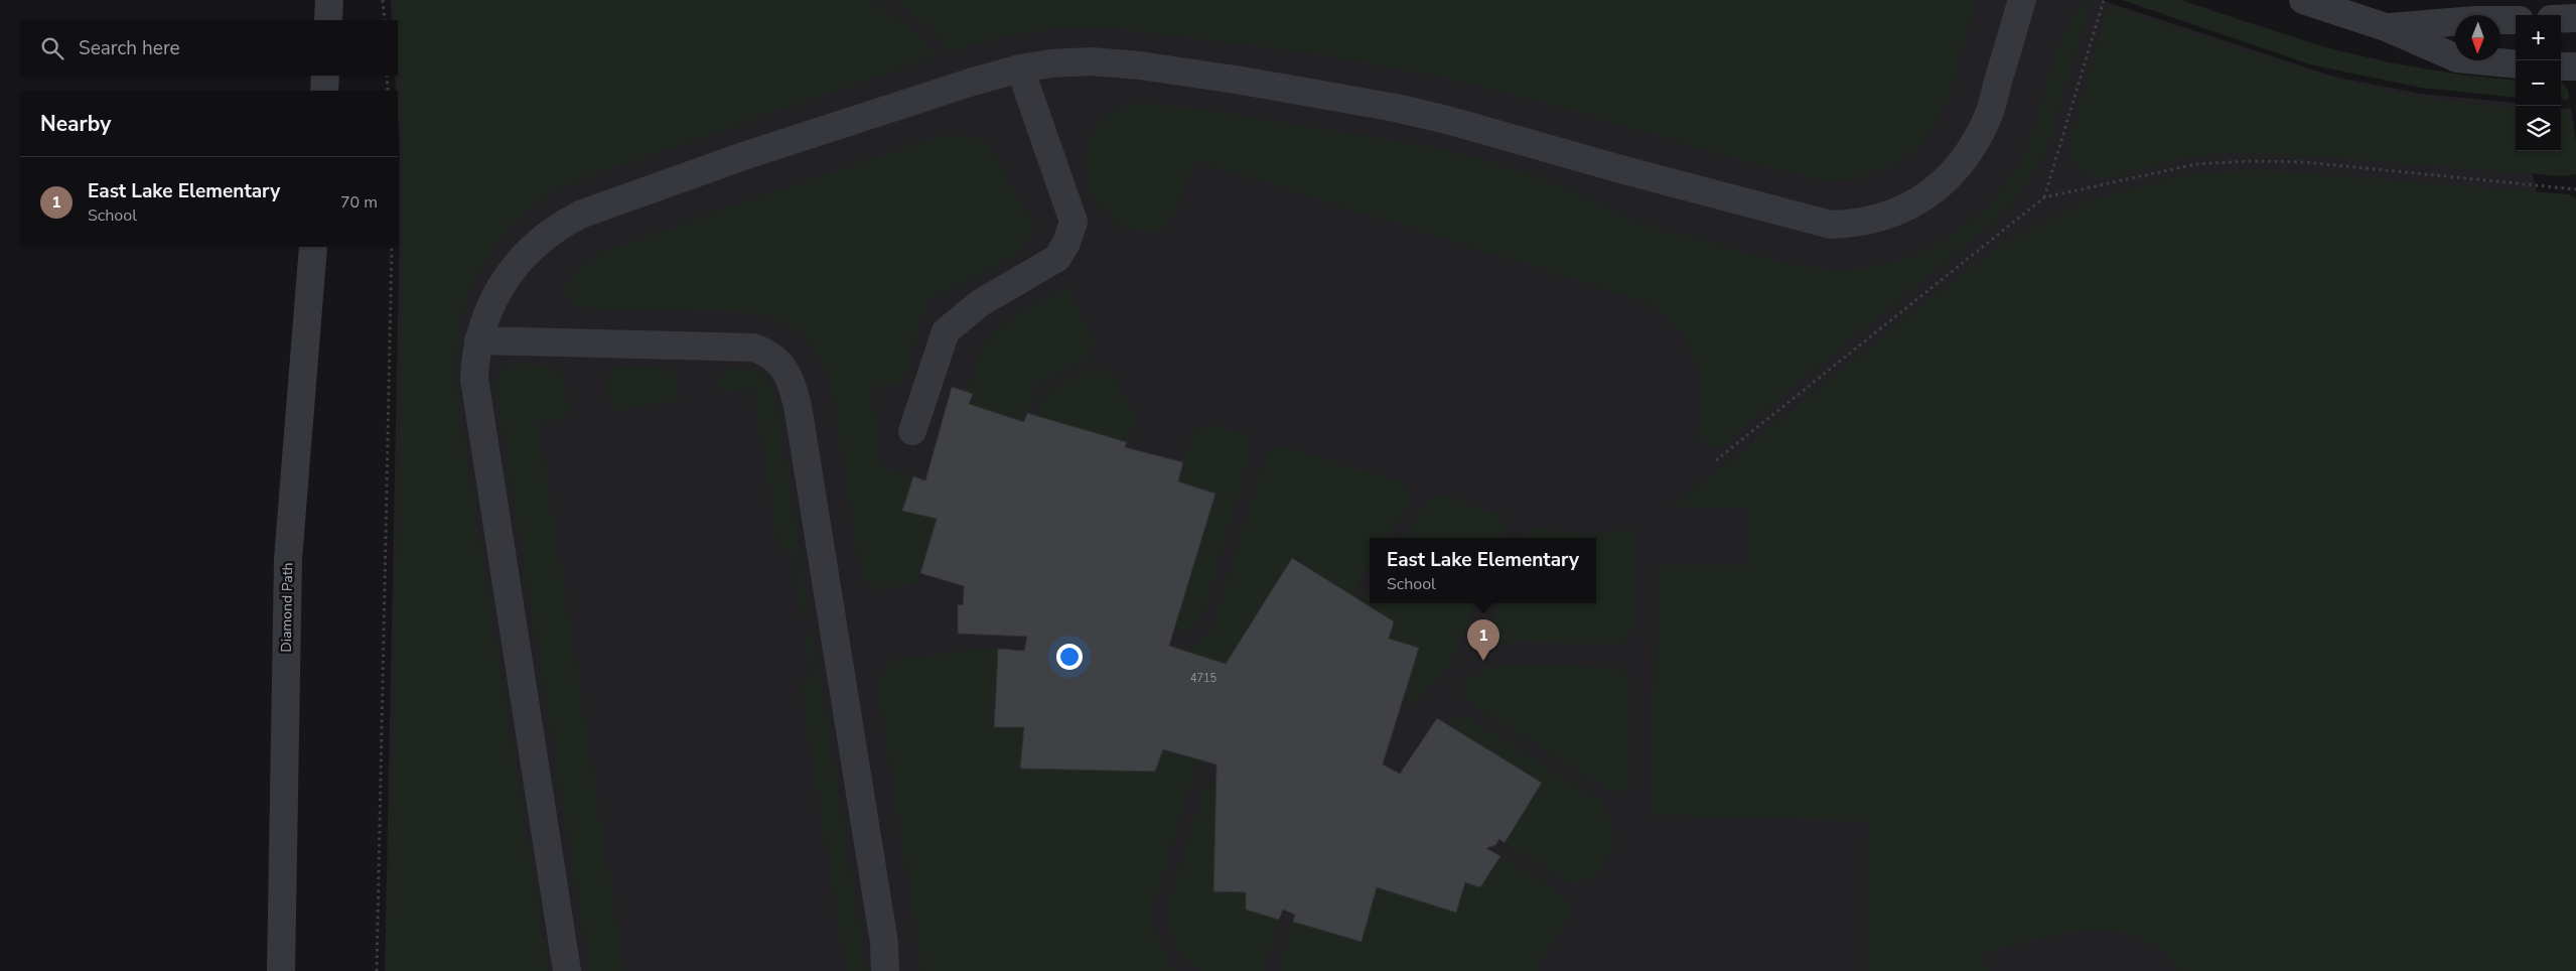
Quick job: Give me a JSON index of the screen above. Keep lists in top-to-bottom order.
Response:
{
  "streets": {
    "street": ["Diamond Path"]
  },
  "house_numbers": ["4715"],
  "north": "bottom",
  "page": {
    "map_buttons": ["+", "−"],
    "search": "Search here",
    "heading": "Nearby",
    "list": [
      {
        "mark": "1",
        "name": "East Lake Elementary",
        "note": "School",
        "value": "70 m"
      }
    ],
    "popup": ["East Lake Elementary", "School"],
    "pins": "1"
  }
}
